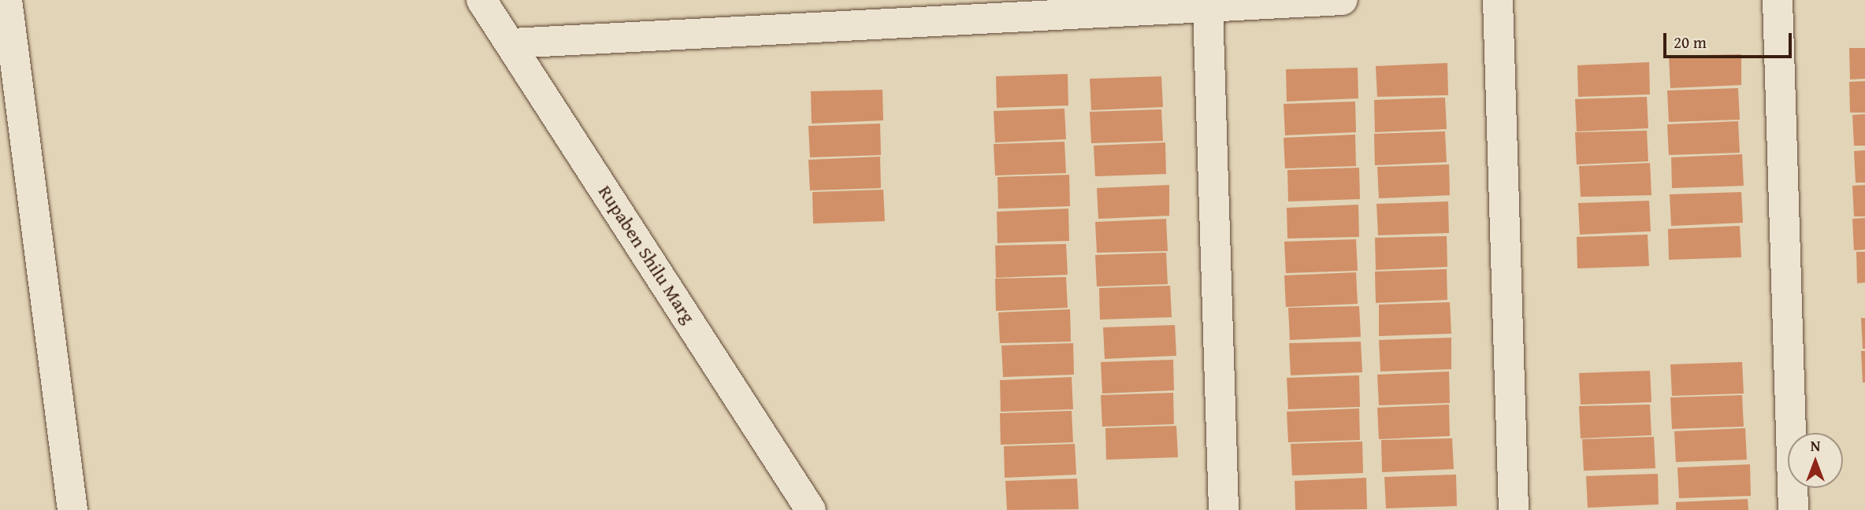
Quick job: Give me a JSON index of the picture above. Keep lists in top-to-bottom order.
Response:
{
  "streets": {
    "street": ["Rupaben Shilu Marg"]
  },
  "scale_bar": "20 m",
  "north": "top"
}
